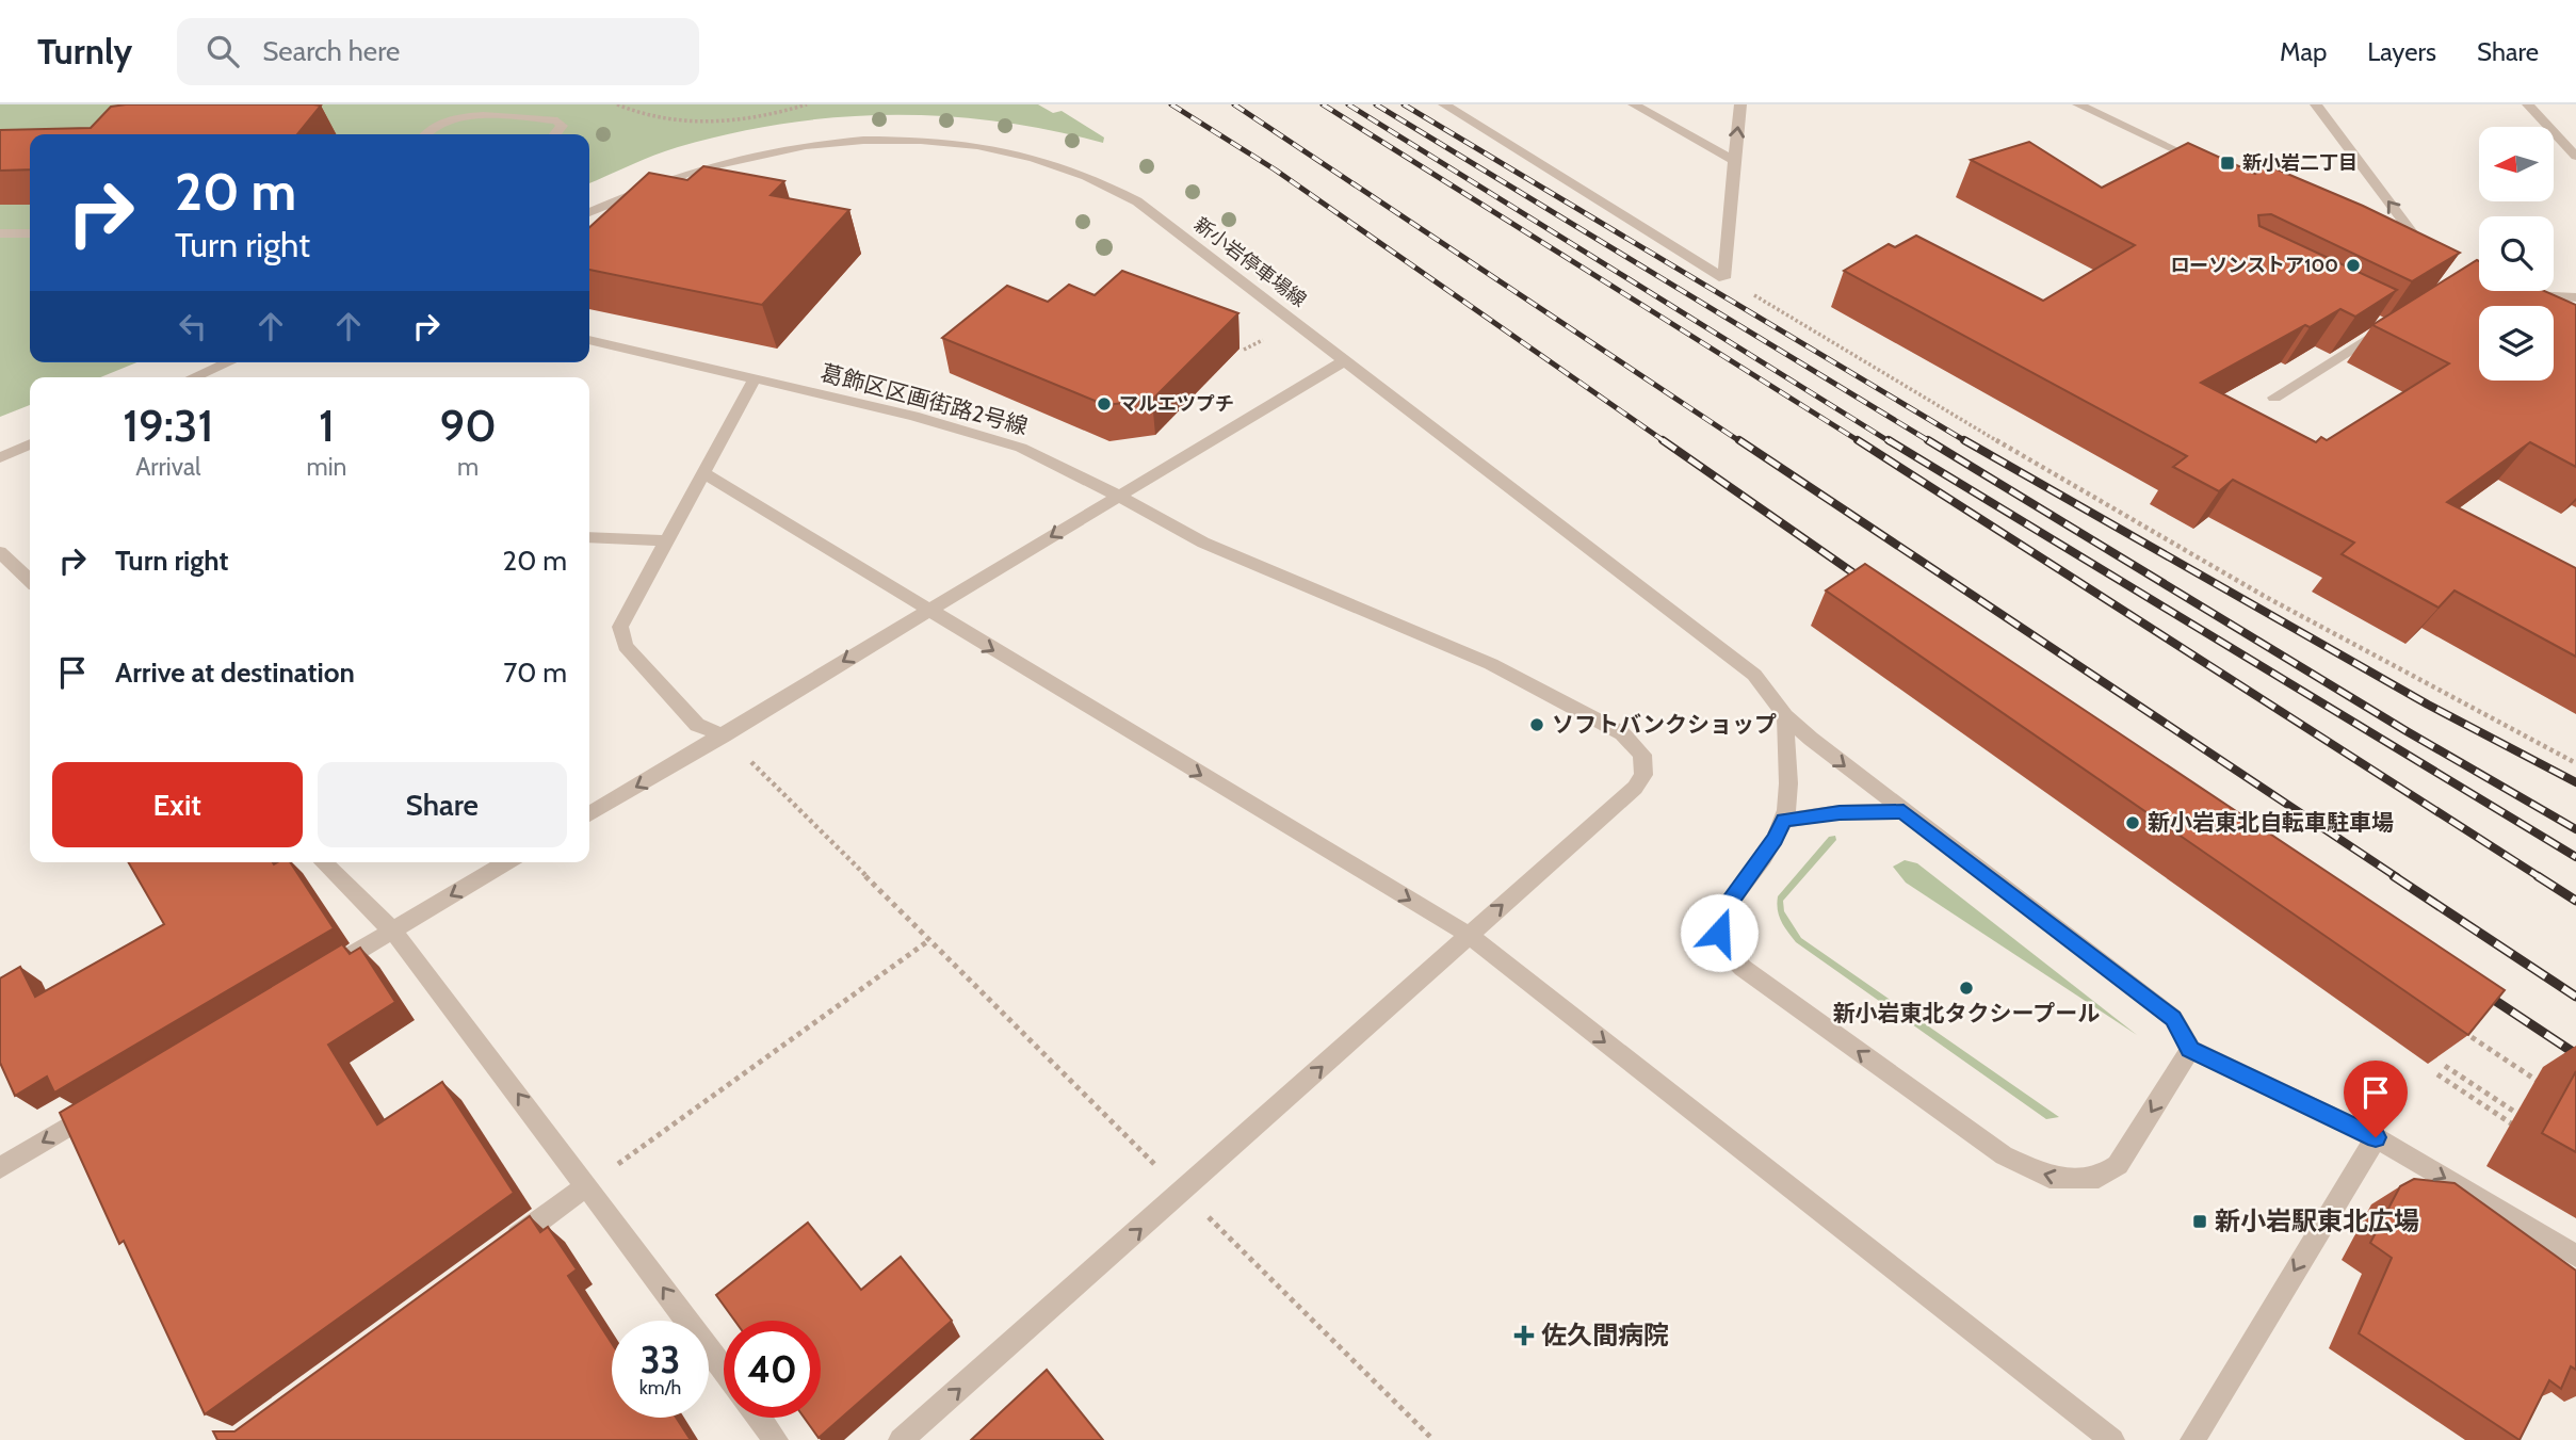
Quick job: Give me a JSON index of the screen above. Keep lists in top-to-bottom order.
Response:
{
  "streets": {
    "street": ["新小岩停車場線", "葛飾区区画街路2号線"]
  },
  "places": {
    "transit": ["新小岩二丁目", "新小岩駅東北広場"],
    "other": [
      "ローソンストア100",
      "マルエツプチ",
      "ソフトバンクショップ",
      "新小岩東北自転車駐車場",
      "新小岩東北タクシープール"
    ],
    "health": ["佐久間病院"]
  },
  "north": "left",
  "page": {
    "header": "Turnly",
    "search": "Search here",
    "nav": ["Map", "Layers", "Share"],
    "turn": ["20 m", "Turn right"],
    "eta": [
      "19:31",
      "Arrival",
      "1",
      "min",
      "90",
      "m"
    ],
    "list": [
      {
        "name": "Turn right",
        "value": "20 m"
      },
      {
        "name": "Arrive at destination",
        "value": "70 m"
      }
    ],
    "buttons": ["Exit", "Share"],
    "speed": "33 km/h",
    "limit": "40"
  }
}
